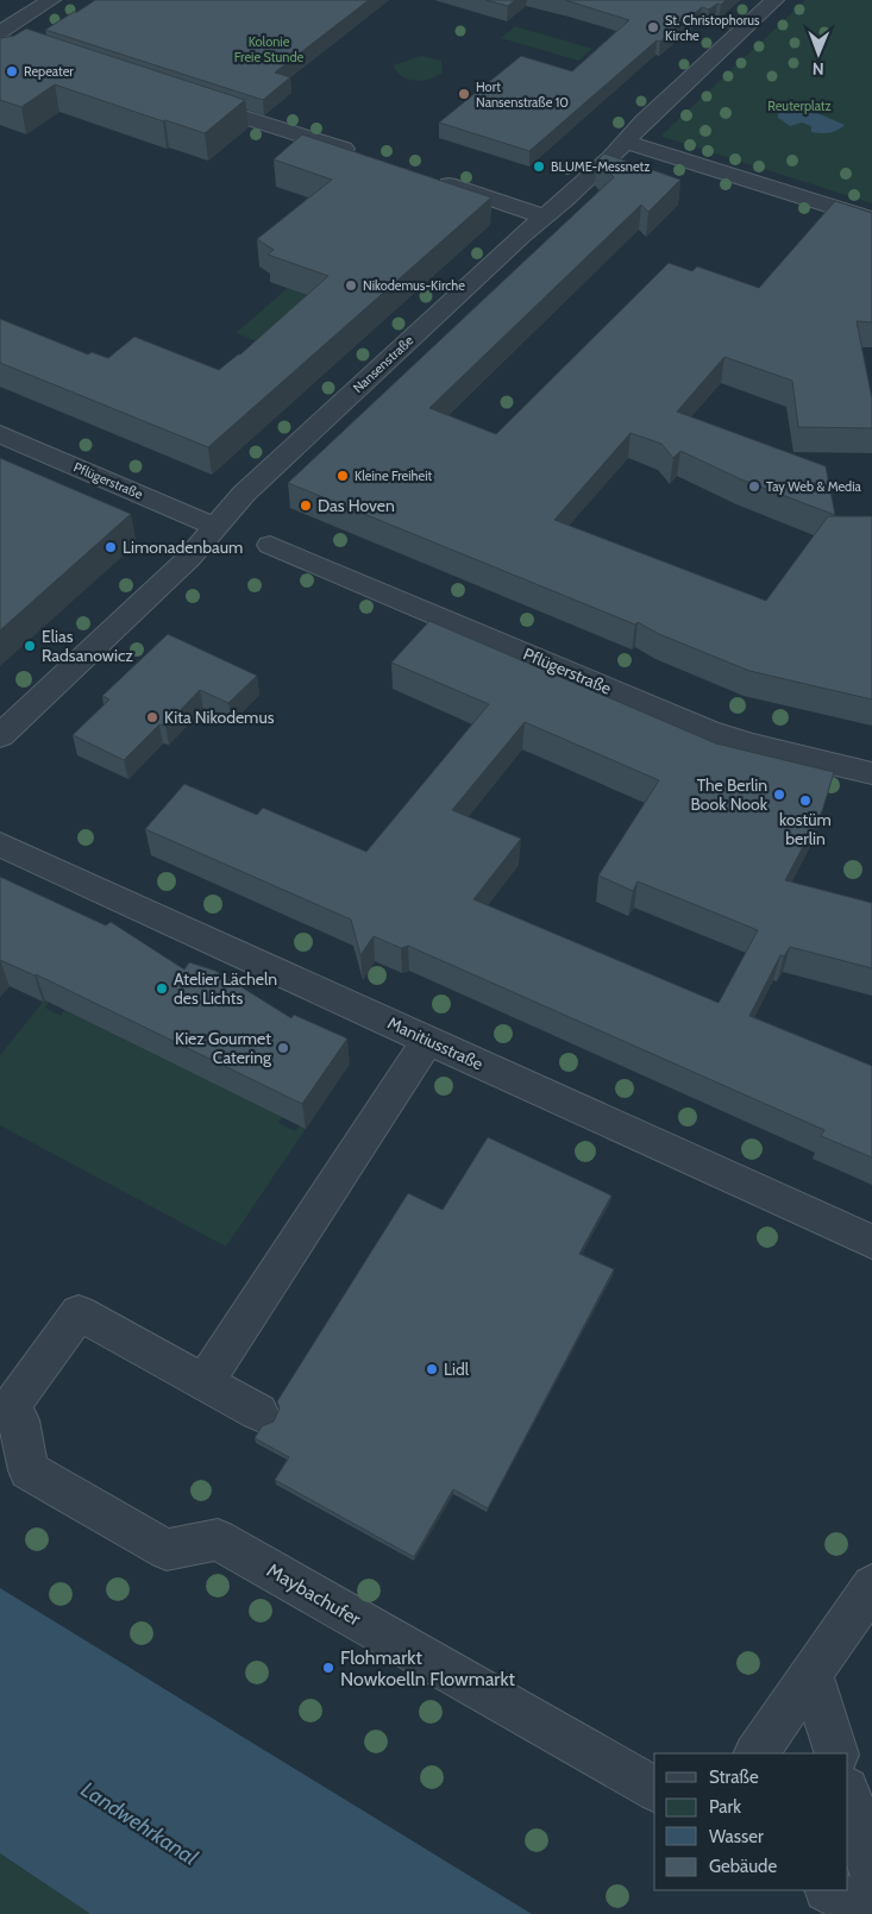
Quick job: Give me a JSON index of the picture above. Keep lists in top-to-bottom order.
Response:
{
  "streets": {
    "street": [
      "Nansenstraße",
      "Pflügerstraße",
      "Manitiusstraße",
      "Maybachufer"
    ]
  },
  "crossings": [
    ["Nansenstraße", "Pflügerstraße"]
  ],
  "water": ["Landwehrkanal"],
  "parks": ["Kolonie Freie Stunde", "Reuterplatz"],
  "places": [
    "St. Christophorus Kirche",
    "Repeater",
    "Hort Nansenstraße 10",
    "BLUME-Messnetz",
    "Nikodemus-Kirche",
    "Kleine Freiheit",
    "Tay Web & Media",
    "Das Hoven",
    "Limonadenbaum",
    "Elias Radsanowicz",
    "Kita Nikodemus",
    "The Berlin Book Nook",
    "kostüm berlin",
    "Atelier Lächeln des Lichts",
    "Kiez Gourmet Catering",
    "Lidl",
    "Flohmarkt Nowkoelln Flowmarkt"
  ],
  "legend": [
    "Straße",
    "Park",
    "Wasser",
    "Gebäude"
  ],
  "north": "bottom"
}
